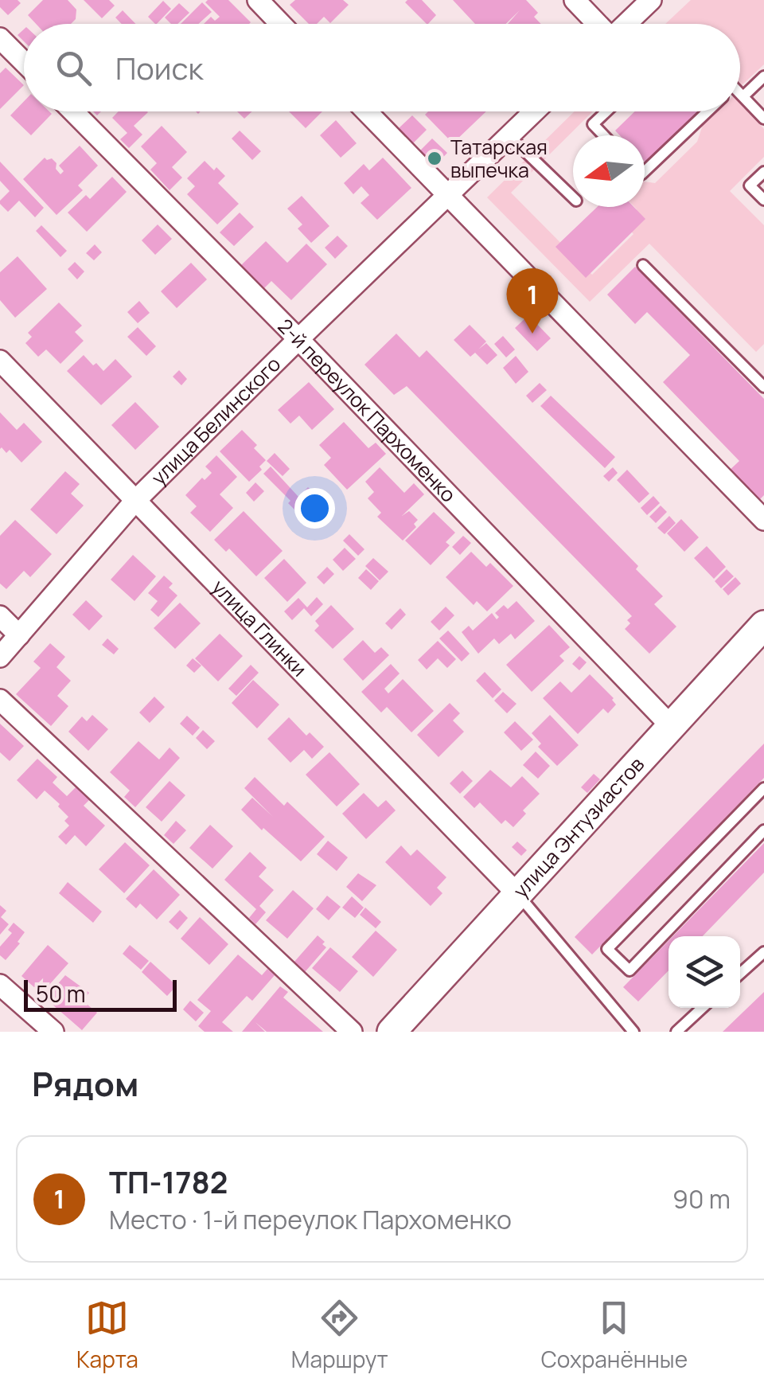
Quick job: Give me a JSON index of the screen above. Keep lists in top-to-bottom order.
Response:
{
  "streets": {
    "street": [
      "2-й переулок Пархоменко",
      "улица Белинского",
      "улица Глинки",
      "улица Энтузиастов"
    ]
  },
  "crossings": [
    ["2-й переулок Пархоменко", "улица Белинского"],
    ["2-й переулок Пархоменко", "улица Энтузиастов"],
    ["улица Белинского", "улица Глинки"],
    ["улица Глинки", "улица Энтузиастов"]
  ],
  "places": ["Татарская выпечка"],
  "scale_bar": "50 m",
  "north": "left",
  "page": {
    "search": "Поиск",
    "pins": "1",
    "scale": "50 m",
    "heading": "Рядом",
    "list": [
      {
        "mark": "1",
        "name": "ТП-1782",
        "note": "Место · 1-й переулок Пархоменко",
        "value": "90 m"
      }
    ],
    "nav": ["Карта", "Маршрут", "Сохранённые"]
  }
}
